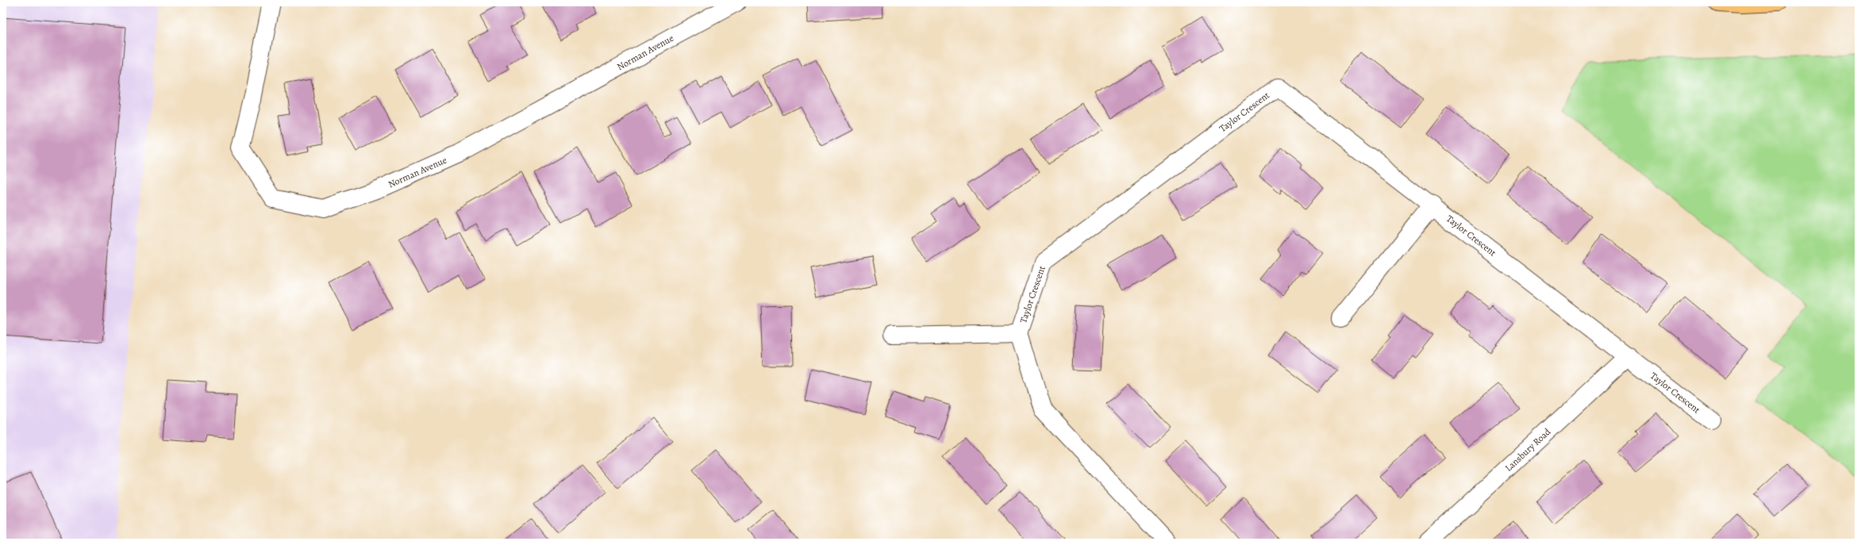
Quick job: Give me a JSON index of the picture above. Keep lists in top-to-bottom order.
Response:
{
  "streets": {
    "street": ["Norman Avenue", "Taylor Crescent", "Lansbury Road"]
  },
  "crossings": [
    ["Taylor Crescent", "Lansbury Road"]
  ]
}
